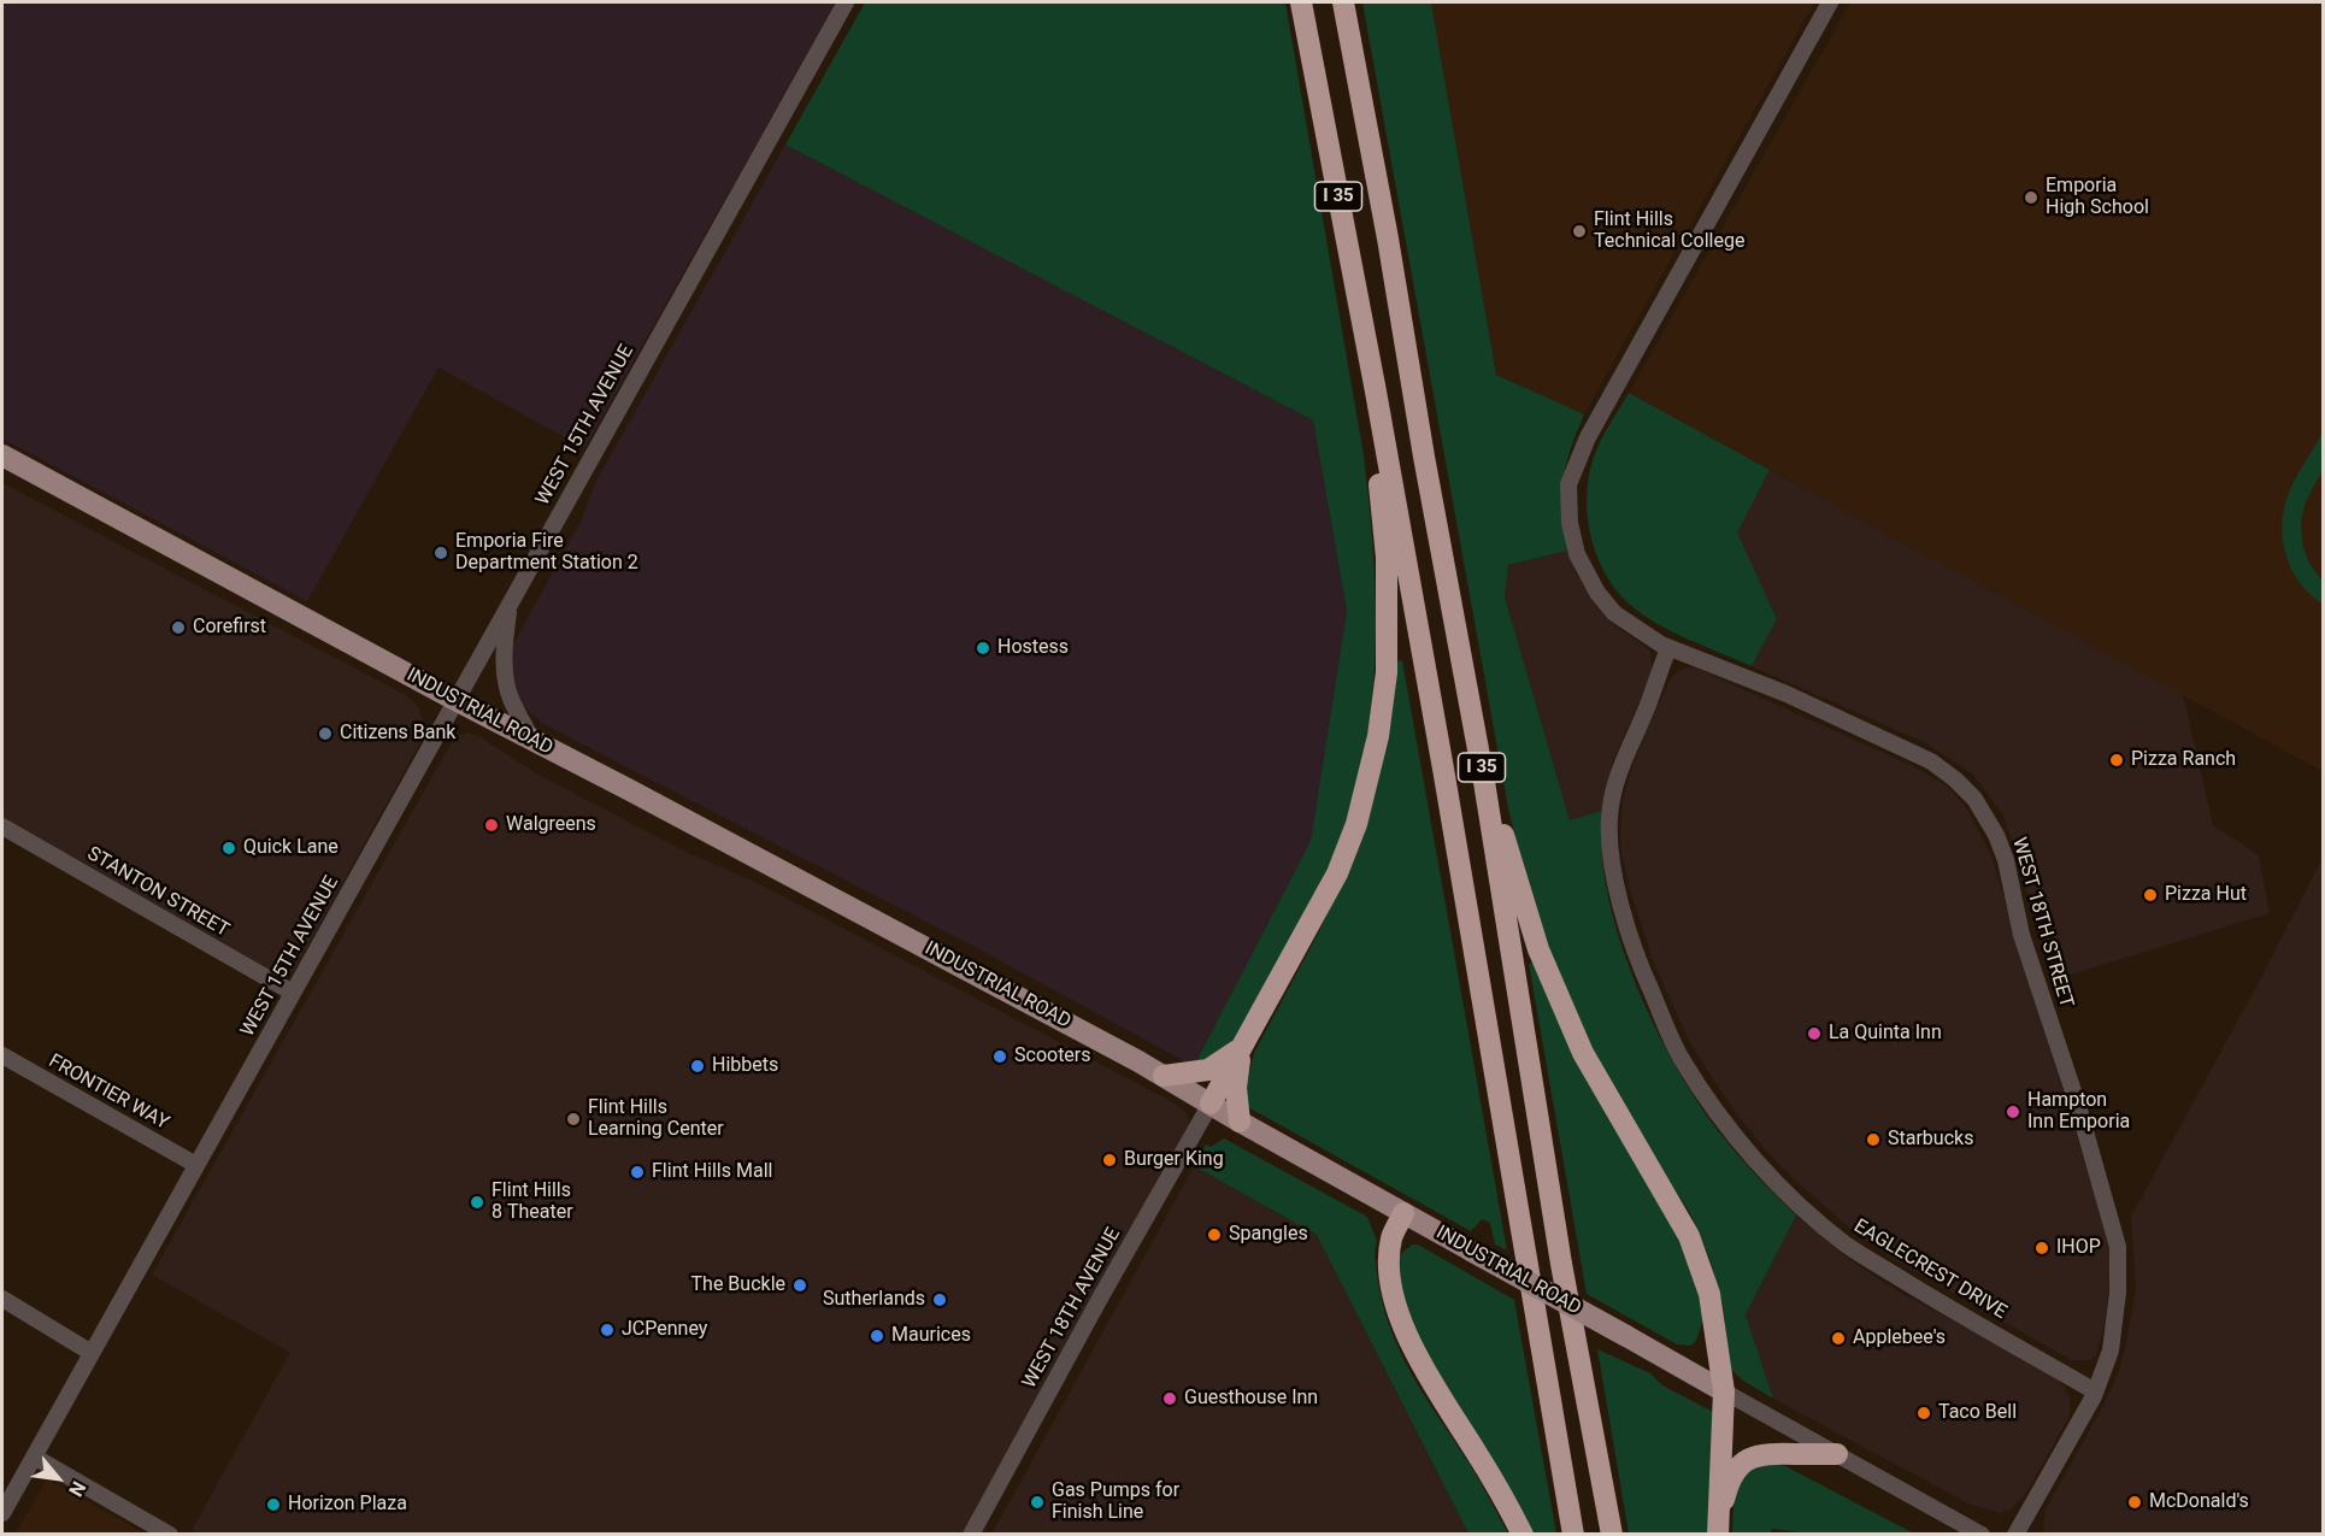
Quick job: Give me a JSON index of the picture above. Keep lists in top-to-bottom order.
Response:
{
  "streets": {
    "highway": ["I 35"],
    "main road": ["INDUSTRIAL ROAD"],
    "street": [
      "WEST 15TH AVENUE",
      "STANTON STREET",
      "WEST 18TH STREET",
      "FRONTIER WAY",
      "EAGLECREST DRIVE",
      "WEST 18TH AVENUE"
    ]
  },
  "crossings": [
    ["WEST 15TH AVENUE", "INDUSTRIAL ROAD"],
    ["WEST 15TH AVENUE", "STANTON STREET"],
    ["WEST 15TH AVENUE", "FRONTIER WAY"],
    ["INDUSTRIAL ROAD", "WEST 18TH AVENUE"],
    ["WEST 18TH STREET", "EAGLECREST DRIVE"]
  ],
  "places": [
    "Emporia High School",
    "Flint Hills Technical College",
    "Emporia Fire Department Station 2",
    "Corefirst",
    "Hostess",
    "Citizens Bank",
    "Pizza Ranch",
    "Walgreens",
    "Quick Lane",
    "Pizza Hut",
    "La Quinta Inn",
    "Scooters",
    "Hibbets",
    "Hampton Inn Emporia",
    "Flint Hills Learning Center",
    "Starbucks",
    "Burger King",
    "Flint Hills Mall",
    "Flint Hills 8 Theater",
    "Spangles",
    "IHOP",
    "The Buckle",
    "Sutherlands",
    "JCPenney",
    "Maurices",
    "Applebee's",
    "Guesthouse Inn",
    "Taco Bell",
    "Gas Pumps for Finish Line",
    "McDonald's",
    "Horizon Plaza"
  ],
  "north": "bottom right"
}
